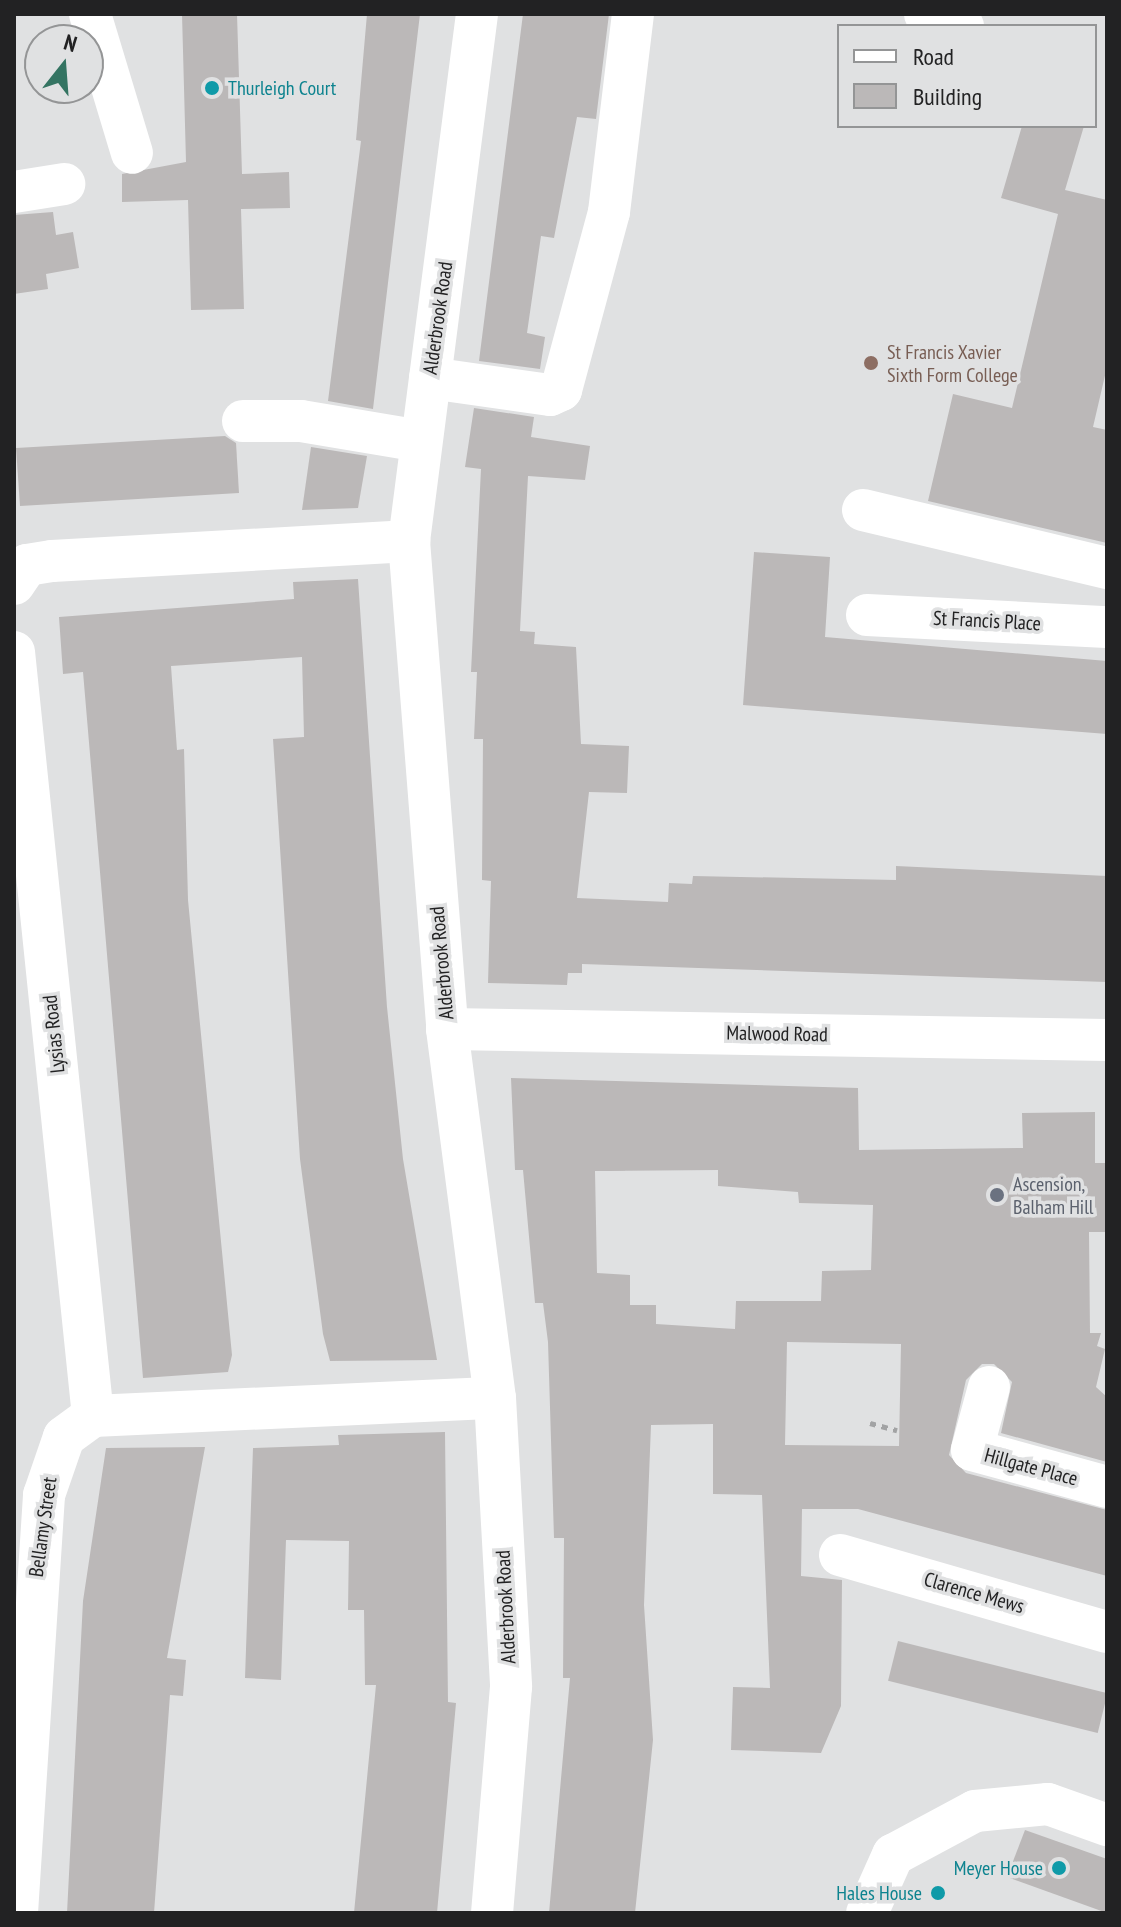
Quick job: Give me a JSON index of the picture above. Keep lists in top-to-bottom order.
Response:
{
  "streets": {
    "street": [
      "Alderbrook Road",
      "St Francis Place",
      "Lysias Road",
      "Malwood Road",
      "Hillgate Place",
      "Bellamy Street",
      "Clarence Mews"
    ]
  },
  "crossings": [
    ["Alderbrook Road", "Malwood Road"],
    ["Lysias Road", "Bellamy Street"]
  ],
  "places": [
    "Thurleigh Court",
    "St Francis Xavier Sixth Form College",
    "Ascension, Balham Hill",
    "Meyer House",
    "Hales House"
  ],
  "legend": ["Road", "Building"],
  "north": "top"
}
